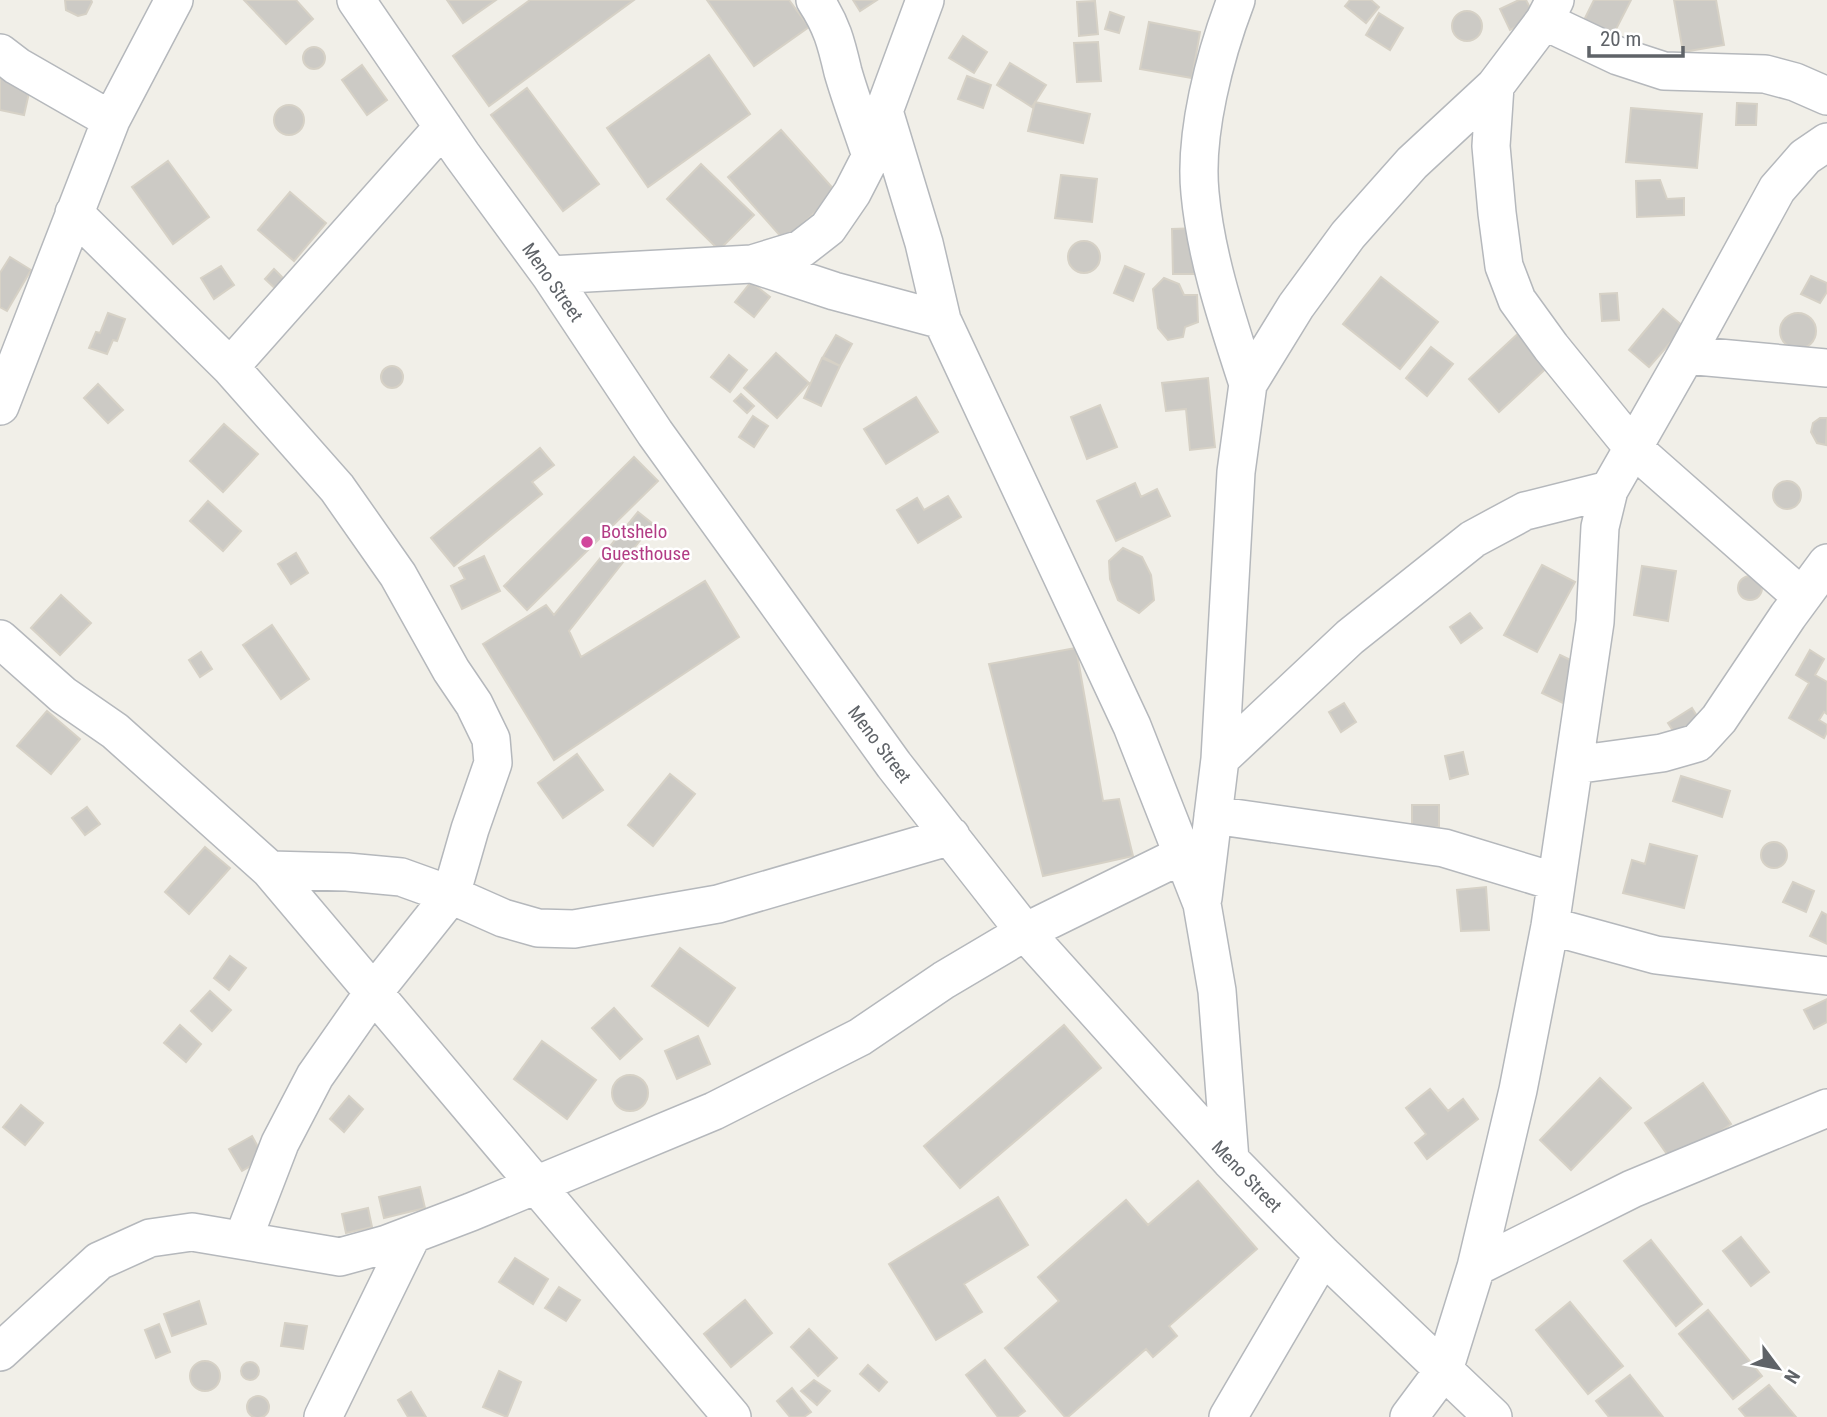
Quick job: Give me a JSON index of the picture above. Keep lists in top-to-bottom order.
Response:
{
  "streets": {
    "street": ["Meno Street"]
  },
  "places": ["Botshelo Guesthouse"],
  "scale_bar": "20 m",
  "north": "bottom right"
}
